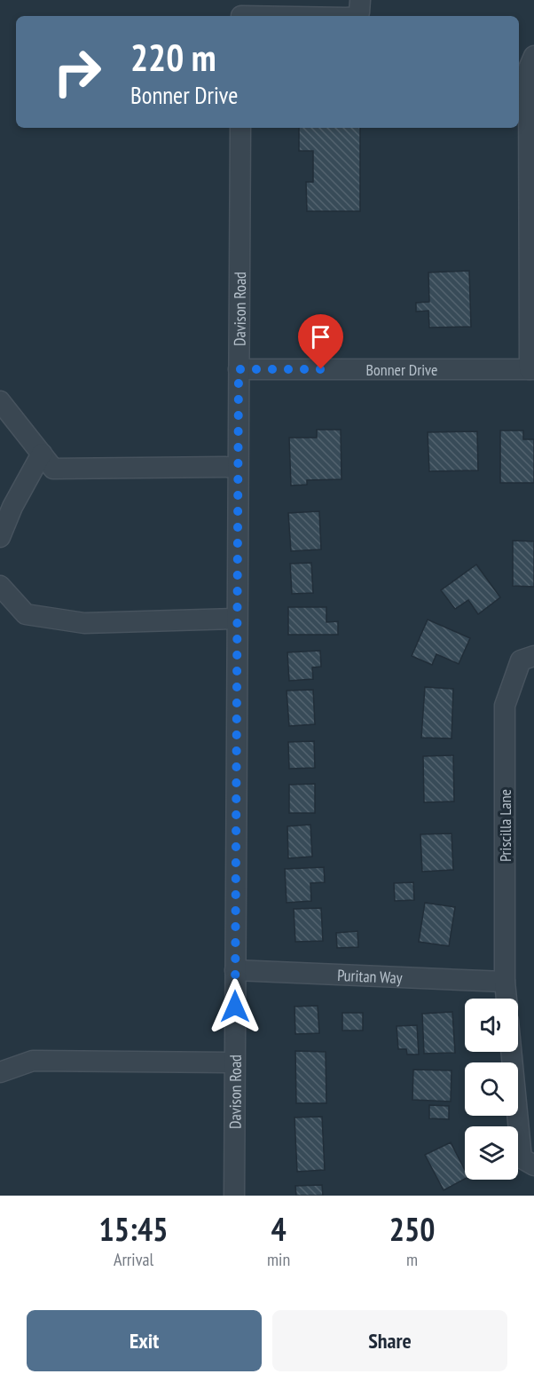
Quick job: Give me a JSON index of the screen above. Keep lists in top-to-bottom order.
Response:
{
  "streets": {
    "street": [
      "Davison Road",
      "Bonner Drive",
      "Priscilla Lane",
      "Puritan Way"
    ]
  },
  "crossings": [
    ["Davison Road", "Bonner Drive"],
    ["Davison Road", "Puritan Way"],
    ["Priscilla Lane", "Puritan Way"]
  ],
  "page": {
    "turn": ["220 m", "Bonner Drive"],
    "eta": [
      "15:45",
      "Arrival",
      "4",
      "min",
      "250",
      "m"
    ],
    "buttons": ["Exit", "Share"]
  }
}
